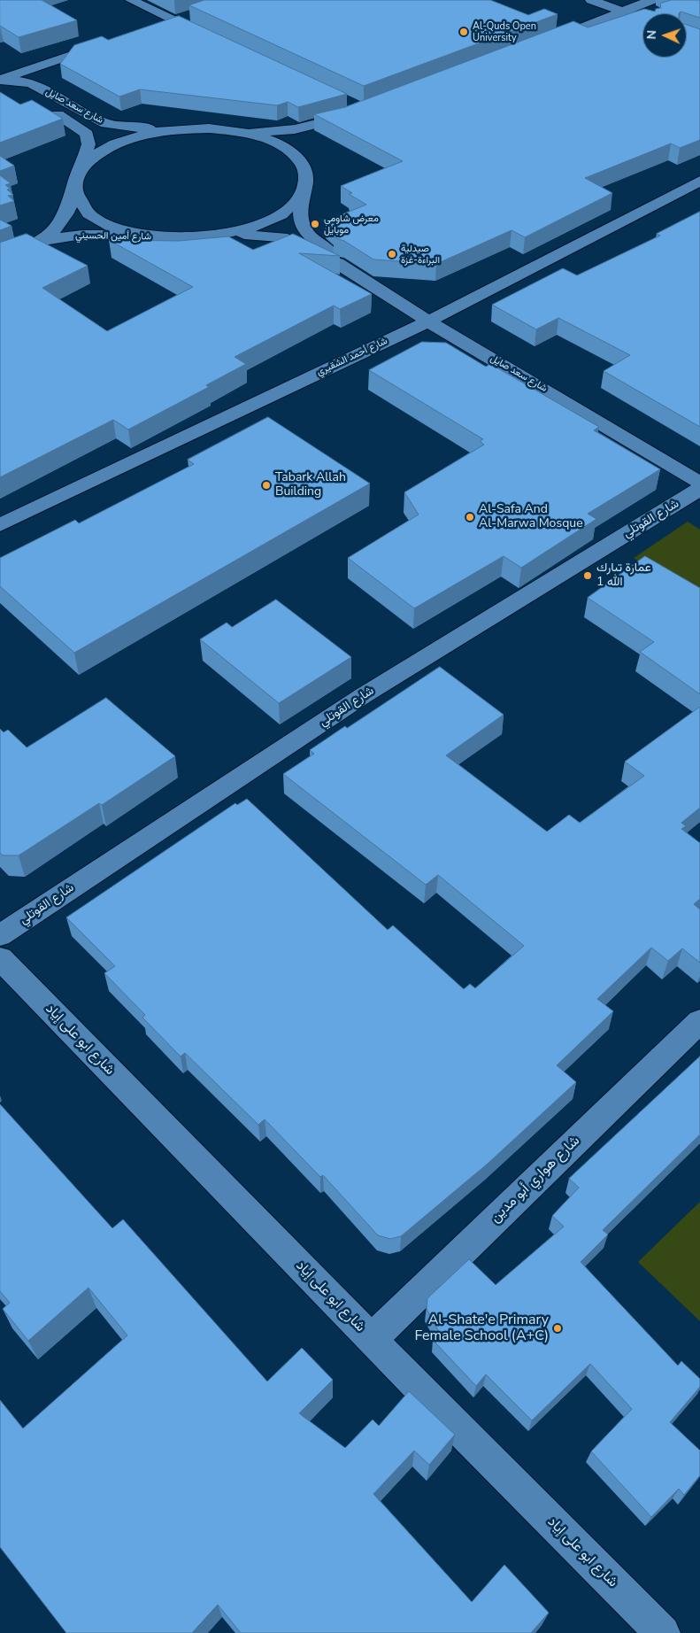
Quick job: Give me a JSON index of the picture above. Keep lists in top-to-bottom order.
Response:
{
  "streets": {
    "street": [
      "شارع سعد صايل",
      "شارع أمين الحسيني",
      "شارع أحمد الشقيري",
      "شارع القوتلي",
      "شارع ابو على إياد",
      "شارع هواري أبو مدين"
    ]
  },
  "crossings": [
    ["شارع سعد صايل", "شارع أمين الحسيني"],
    ["شارع سعد صايل", "شارع أحمد الشقيري"],
    ["شارع ابو على إياد", "شارع هواري أبو مدين"]
  ],
  "places": [
    "Al-Quds Open University",
    "معرض شاومي موبايل",
    "صيدلية البراءة-غزة",
    "Tabark Allah Building",
    "Al-Safa And Al-Marwa Mosque",
    "عمارة تبارك الله 1",
    "Al-Shate'e Primary Female School (A+C)"
  ],
  "north": "left"
}
